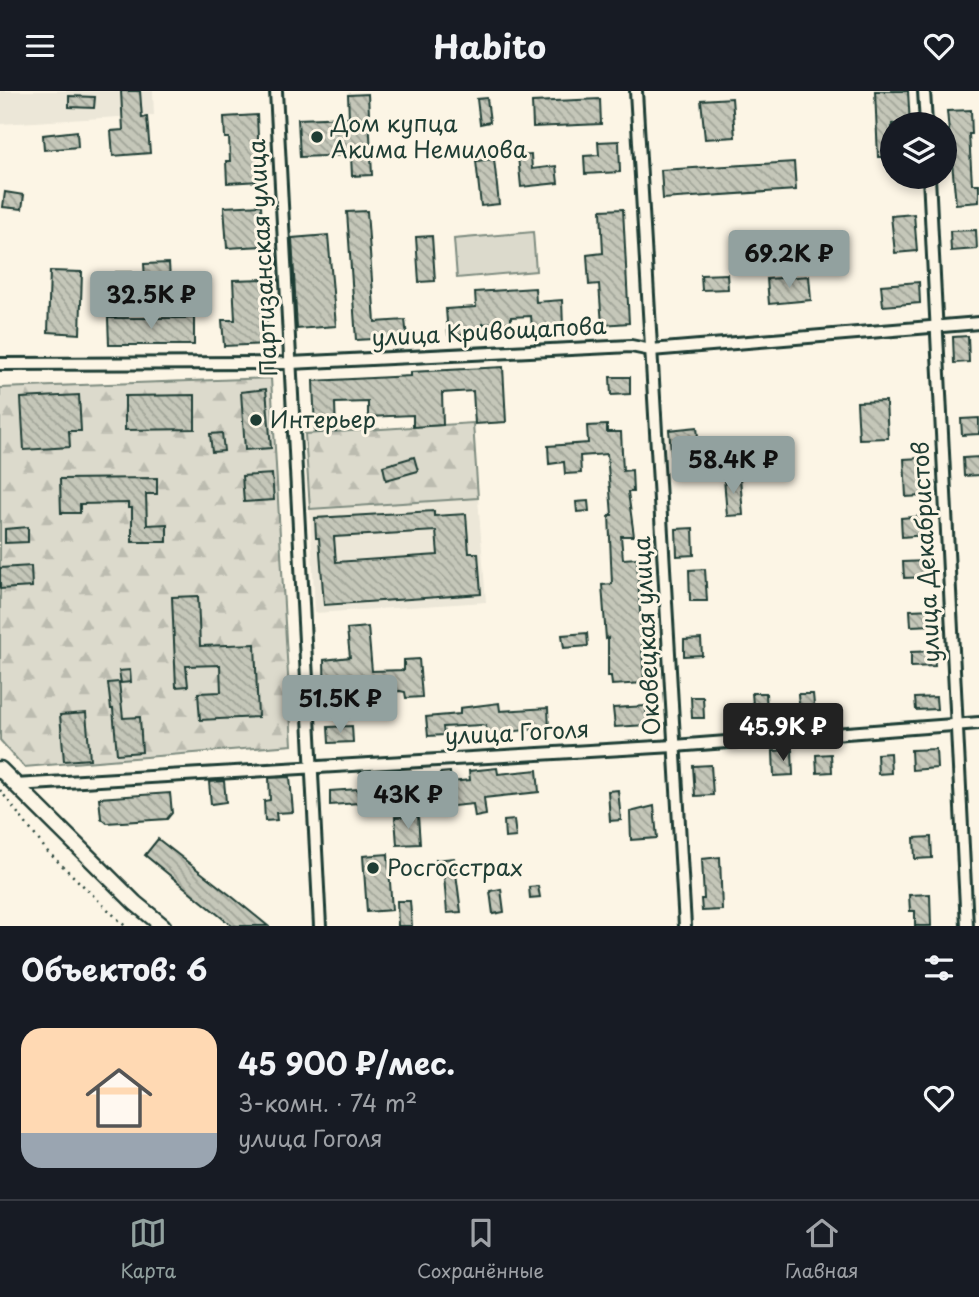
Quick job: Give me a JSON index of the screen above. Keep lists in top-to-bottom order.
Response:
{
  "streets": {
    "street": [
      "Партизанская улица",
      "улица Кривощапова",
      "улица Декабристов",
      "Оковецкая улица",
      "улица Гоголя"
    ]
  },
  "crossings": [
    ["Партизанская улица", "улица Кривощапова"],
    ["Партизанская улица", "улица Гоголя"],
    ["улица Кривощапова", "улица Декабристов"],
    ["улица Кривощапова", "Оковецкая улица"],
    ["улица Декабристов", "улица Гоголя"],
    ["Оковецкая улица", "улица Гоголя"]
  ],
  "places": ["Дом купца Акима Немилова", "Интерьер", "Росгосстрах"],
  "page": {
    "header": "Habito",
    "price": [
      "69.2K ₽",
      "32.5K ₽",
      "58.4K ₽",
      "51.5K ₽",
      "45.9K ₽",
      "43K ₽"
    ],
    "heading": "Объектов: 6",
    "list": [
      {
        "name": "45 900 ₽/мес.",
        "note": "3-комн. · 74 m² · улица Гоголя"
      }
    ],
    "tabs": ["Карта", "Сохранённые", "Главная"]
  }
}
